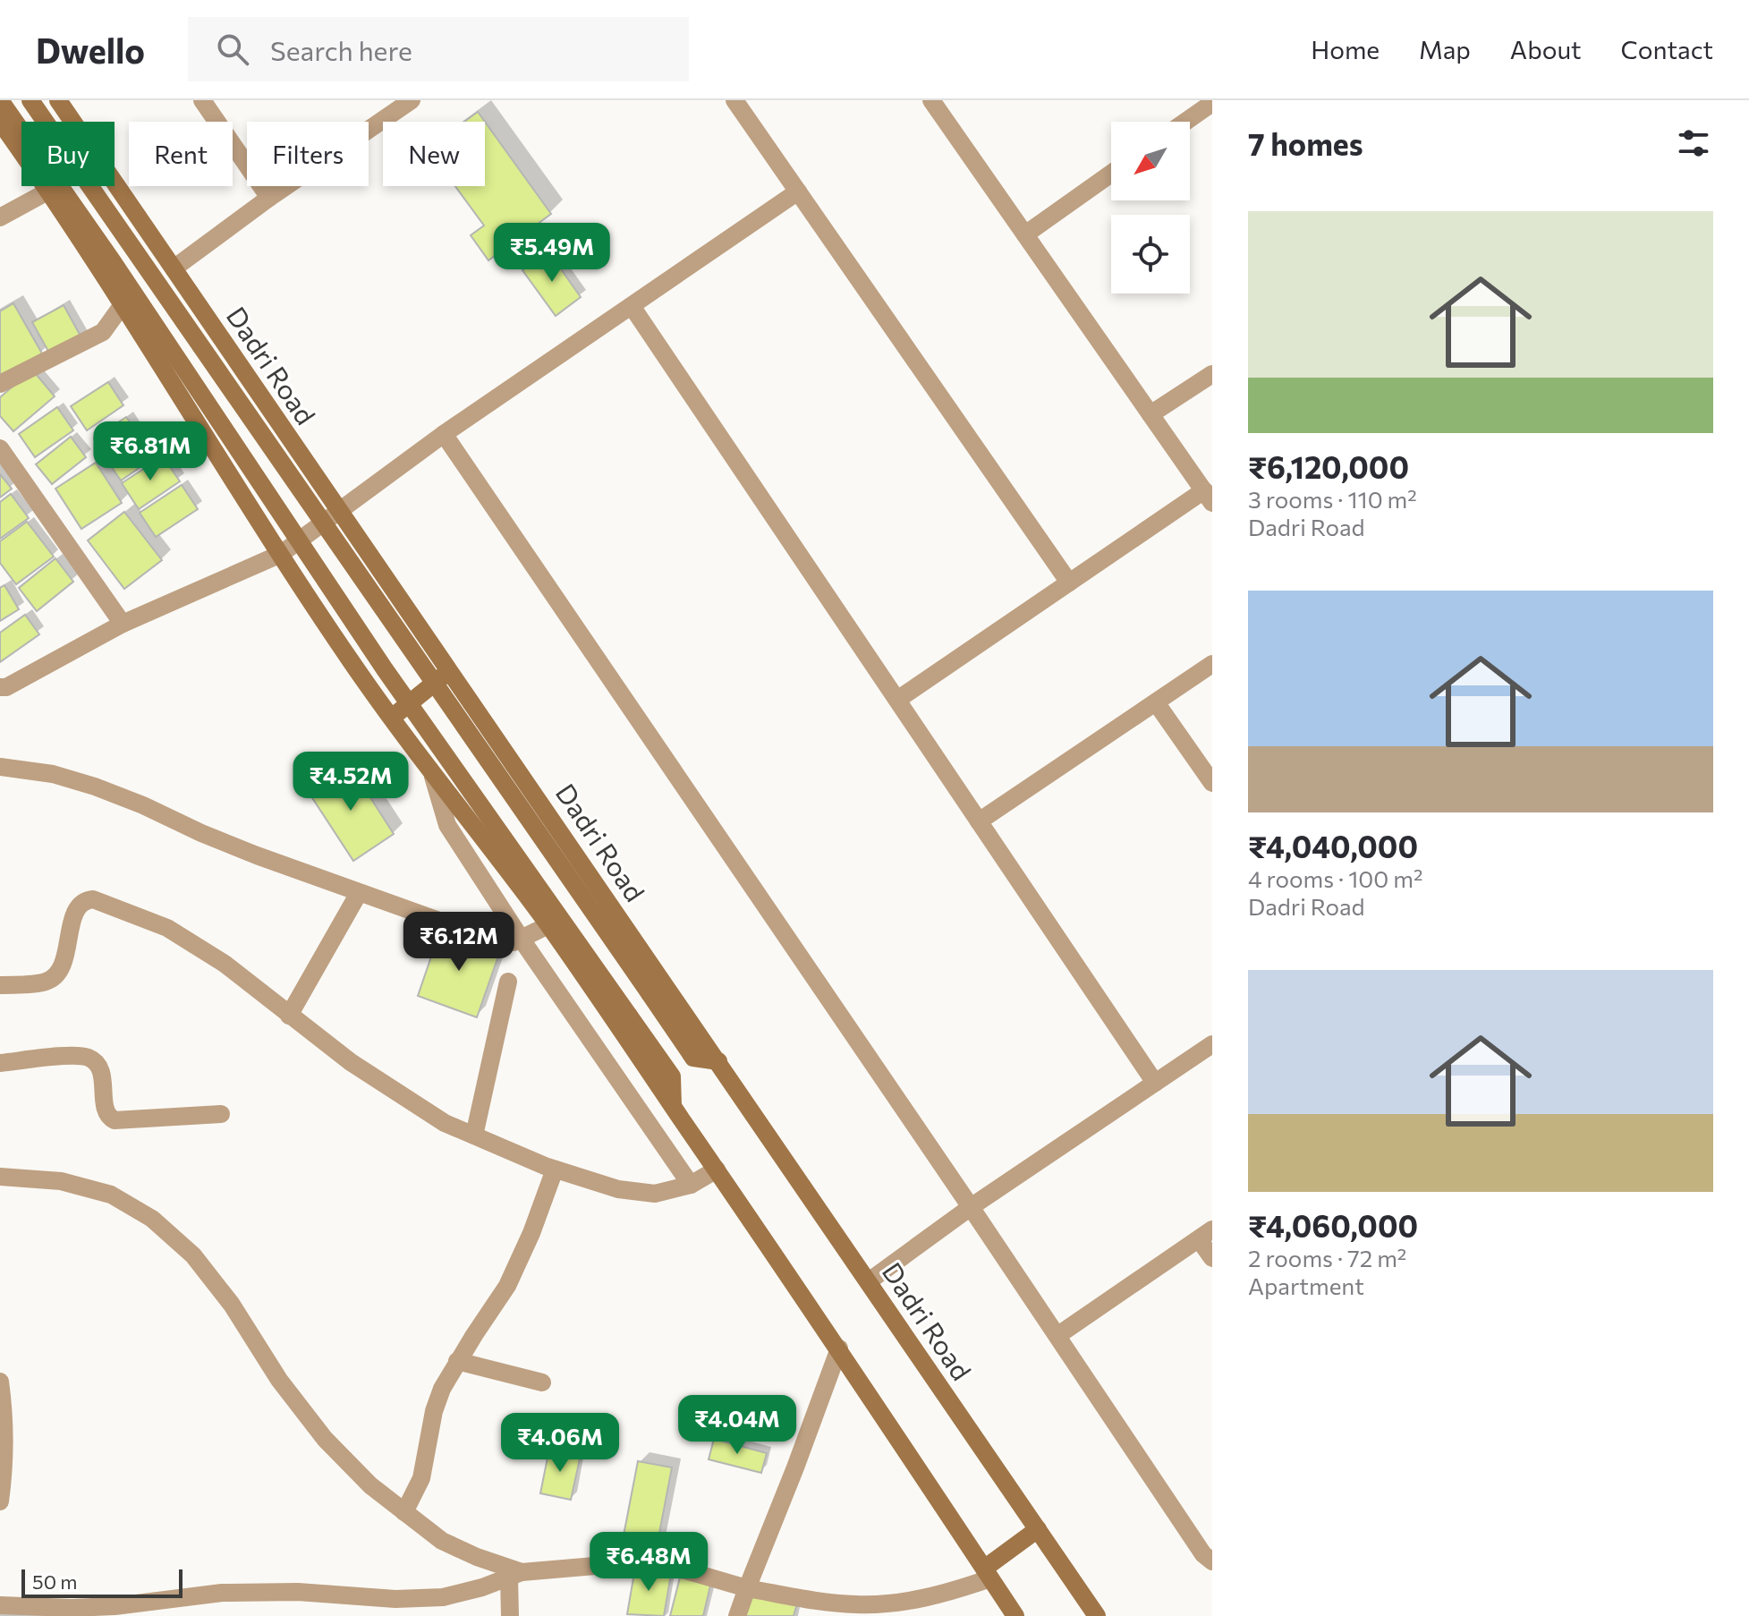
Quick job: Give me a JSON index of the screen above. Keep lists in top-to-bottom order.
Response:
{
  "streets": {
    "main road": ["Dadri Road"]
  },
  "scale_bar": "50 m",
  "north": "bottom left",
  "page": {
    "header": "Dwello",
    "search": "Search here",
    "nav": [
      "Home",
      "Map",
      "About",
      "Contact"
    ],
    "heading": "7 homes",
    "chip": [
      "Buy",
      "Rent",
      "Filters",
      "New"
    ],
    "list": [
      {
        "name": "₹6,120,000",
        "note": "3 rooms · 110 m² · Dadri Road"
      },
      {
        "name": "₹4,040,000",
        "note": "4 rooms · 100 m² · Dadri Road"
      },
      {
        "name": "₹4,060,000",
        "note": "2 rooms · 72 m² · Apartment"
      }
    ],
    "price": [
      "₹5.49M",
      "₹6.81M",
      "₹4.52M",
      "₹6.12M",
      "₹4.04M",
      "₹4.06M",
      "₹6.48M"
    ],
    "scale": "50 m"
  }
}
